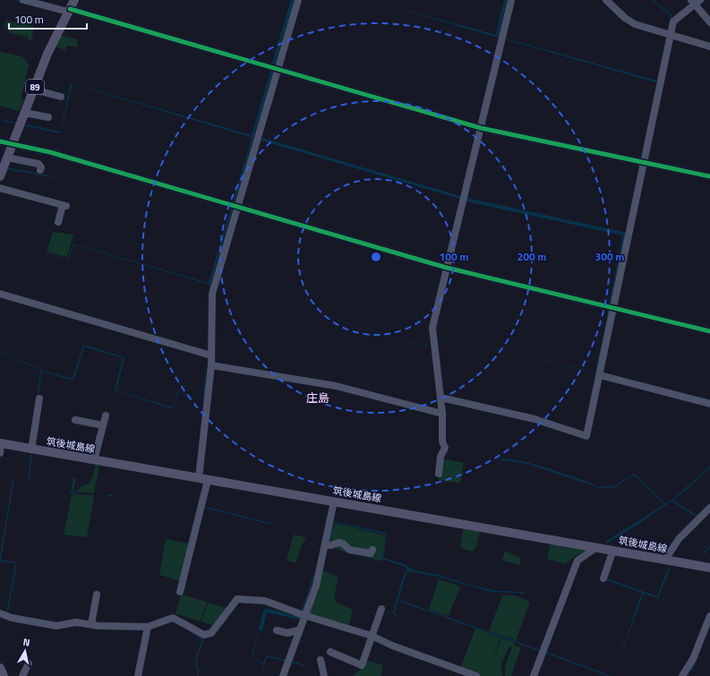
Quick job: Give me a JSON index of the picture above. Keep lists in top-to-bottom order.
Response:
{
  "streets": {
    "main road": ["89", "筑後城島線"]
  },
  "districts": ["庄島"],
  "scale_bar": "100 m",
  "north": "top",
  "rings": ["100 m", "200 m", "300 m"]
}
